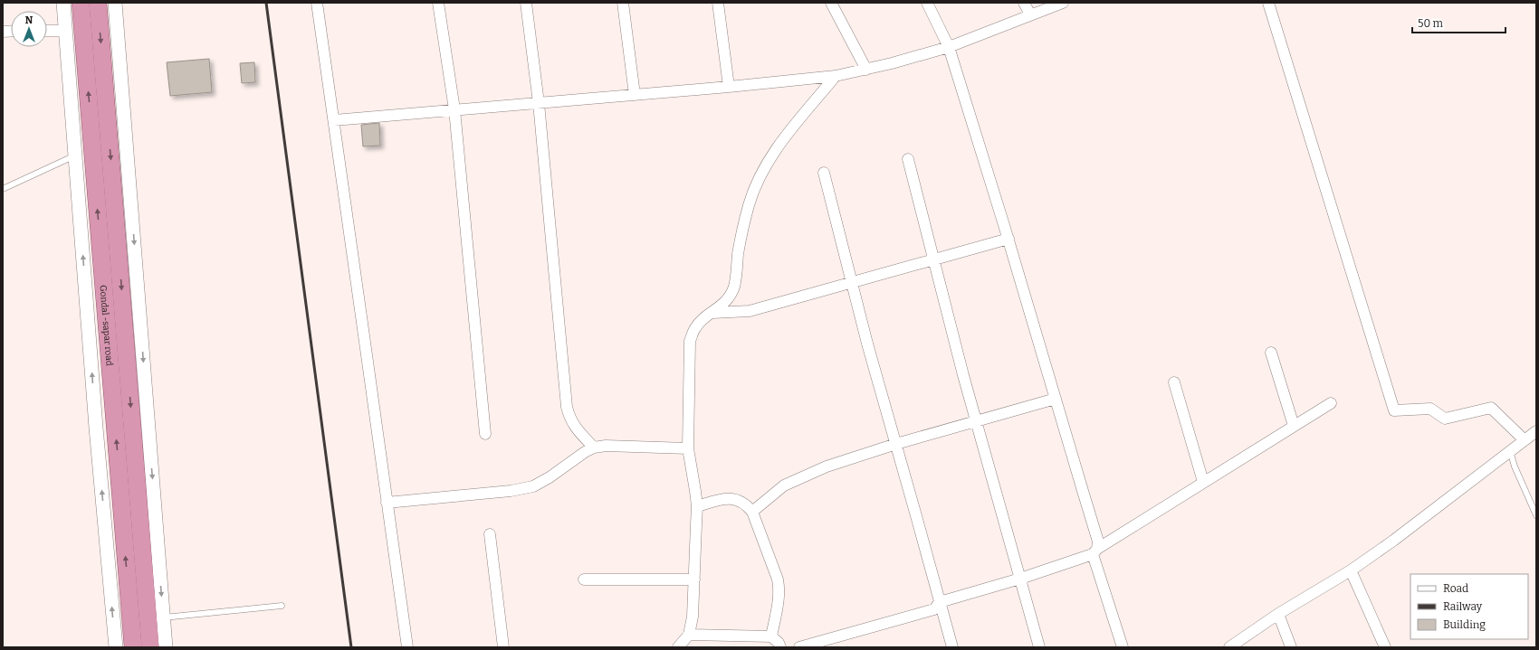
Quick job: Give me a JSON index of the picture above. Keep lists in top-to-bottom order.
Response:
{
  "streets": {
    "highway": ["Gondal -sapar road"]
  },
  "legend": ["Road", "Railway", "Building"],
  "scale_bar": "50 m",
  "north": "top"
}
